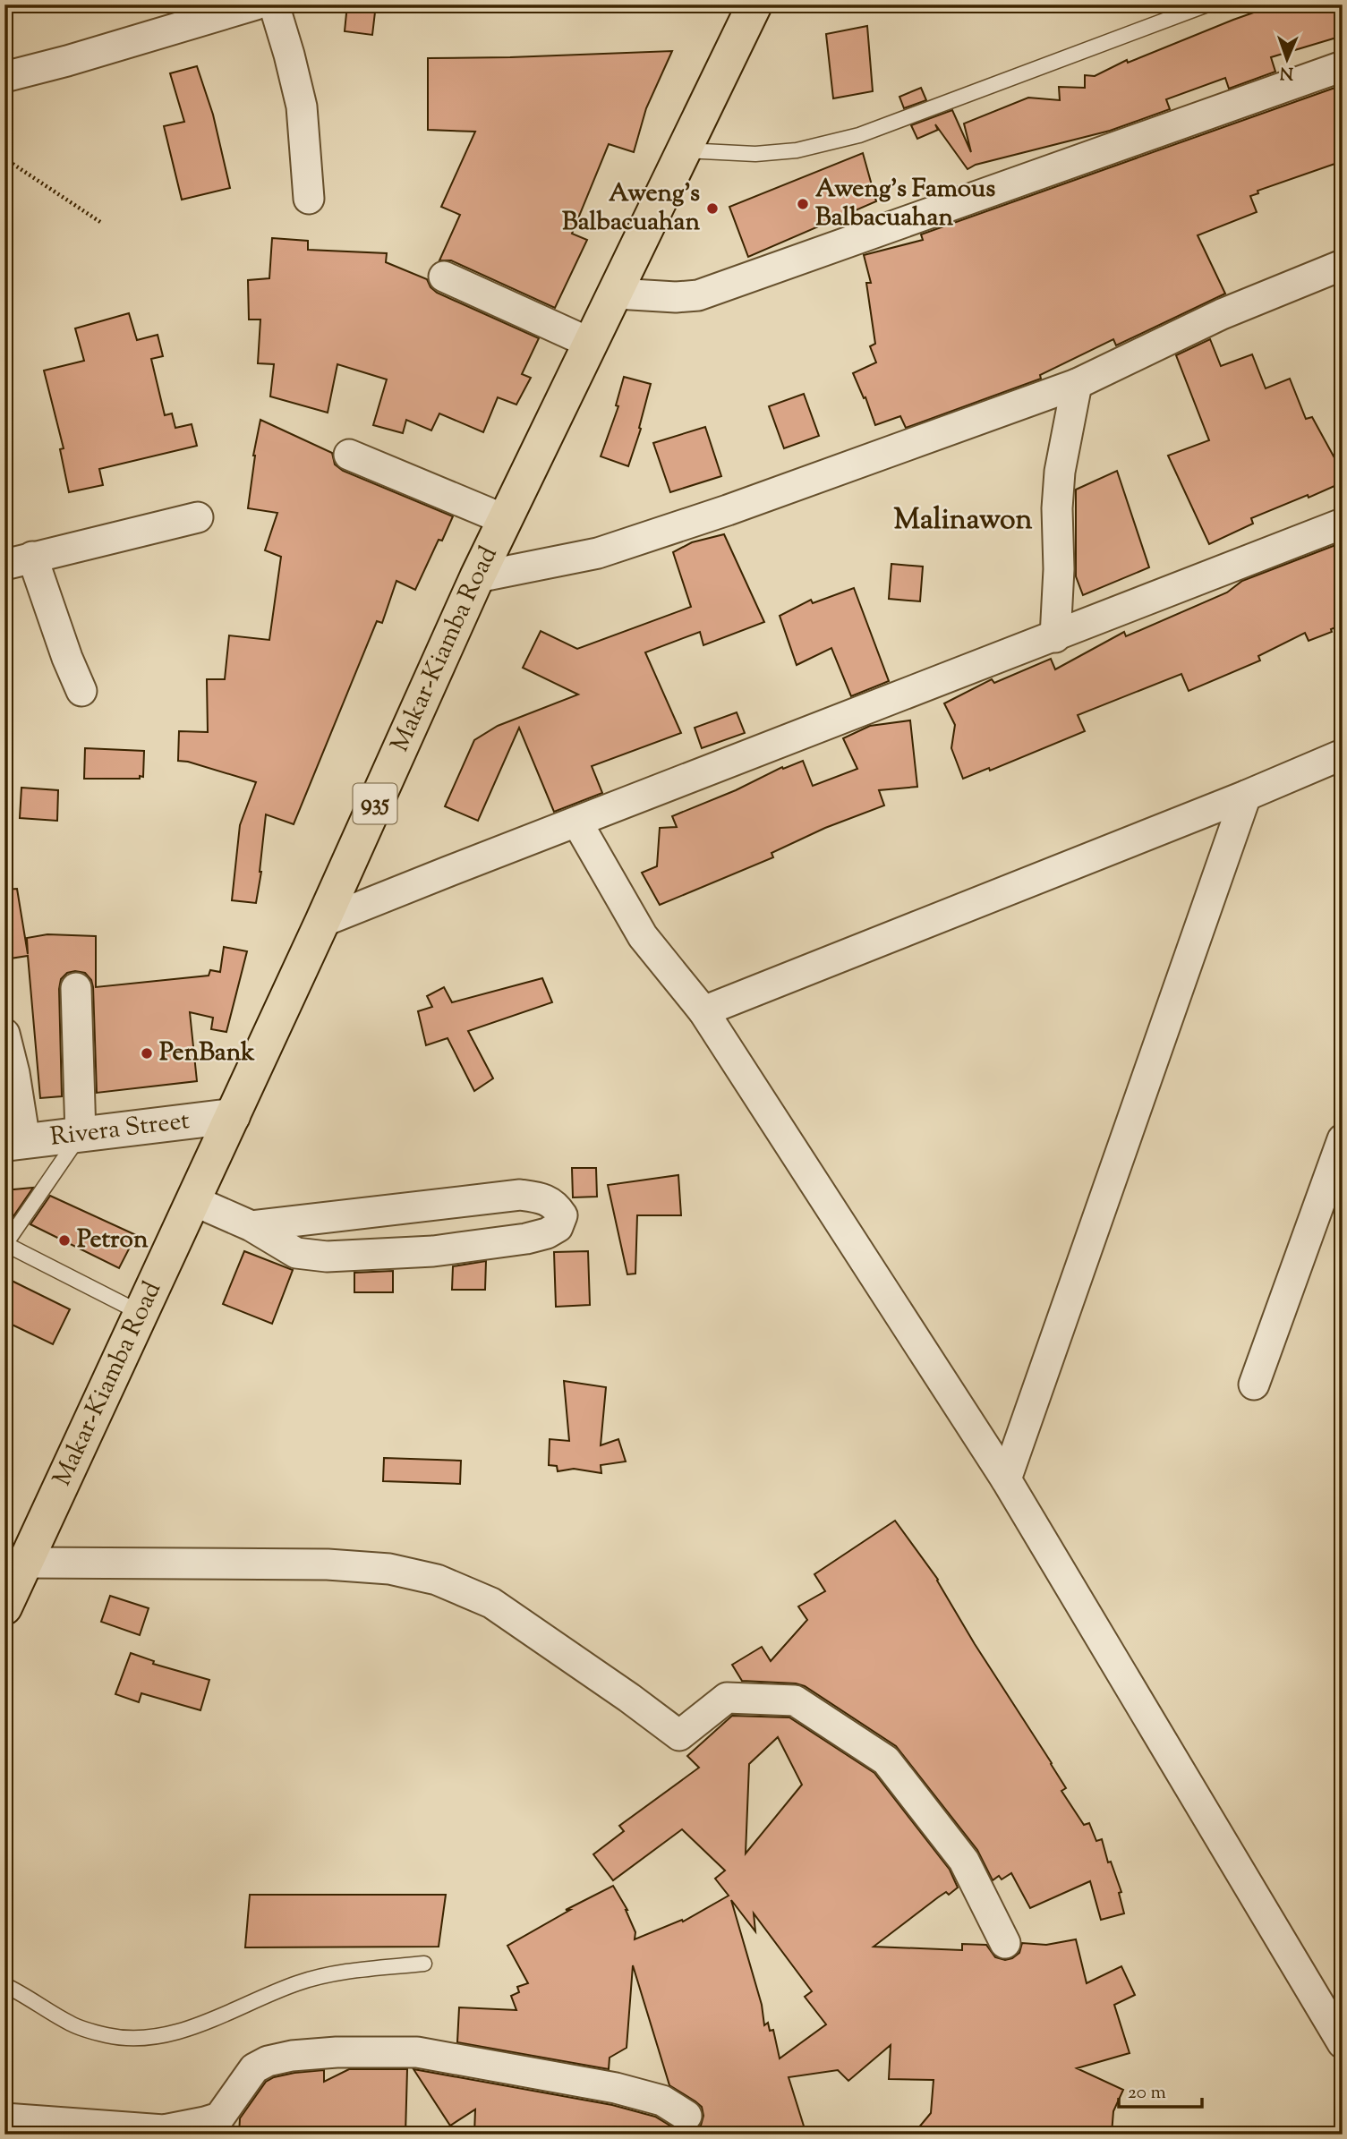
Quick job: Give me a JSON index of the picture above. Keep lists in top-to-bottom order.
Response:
{
  "streets": {
    "main road": ["Makar-Kiamba Road", "935"],
    "street": ["Rivera Street"]
  },
  "crossings": [
    ["Makar-Kiamba Road", "Rivera Street"]
  ],
  "districts": ["Malinawon"],
  "places": [
    "Aweng's Famous Balbacuahan",
    "Aweng's Balbacuahan",
    "PenBank",
    "Petron"
  ],
  "scale_bar": "20 m",
  "north": "bottom"
}
